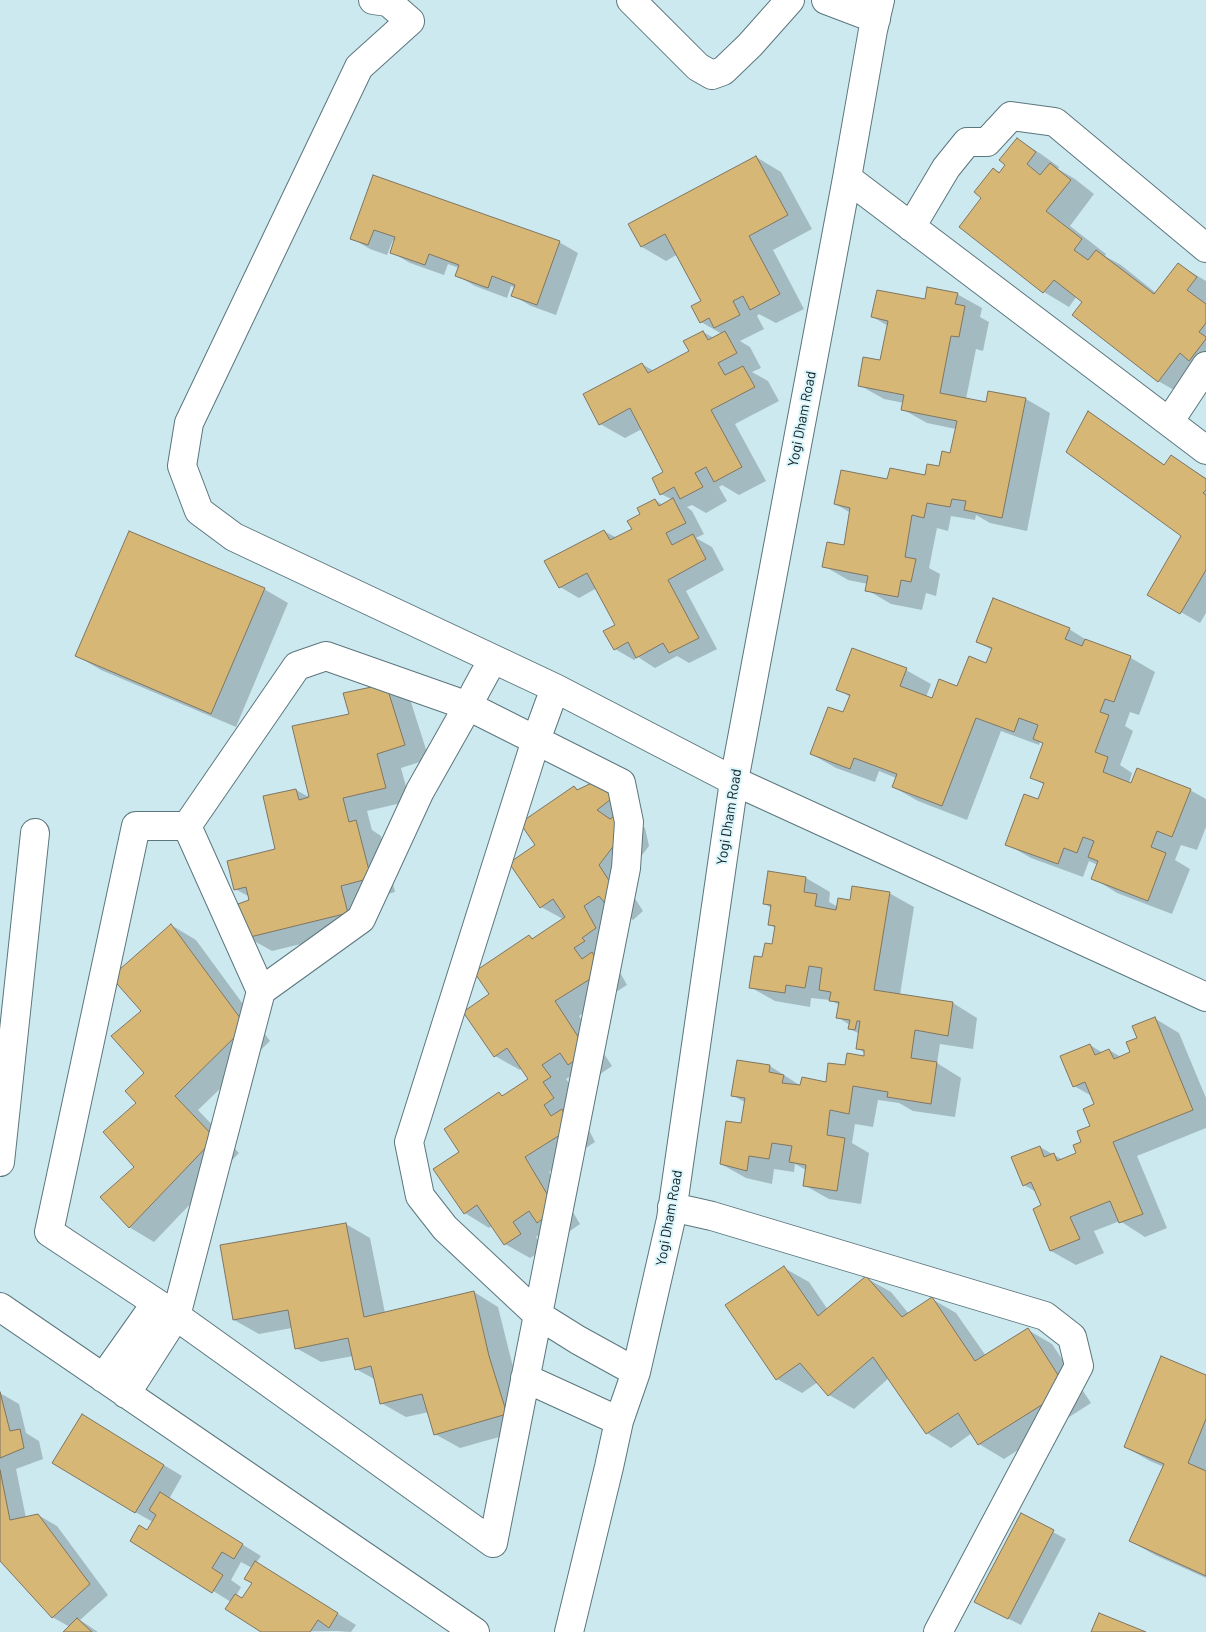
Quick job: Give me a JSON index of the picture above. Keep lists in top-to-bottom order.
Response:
{
  "streets": {
    "street": ["Yogi Dham Road"]
  }
}
